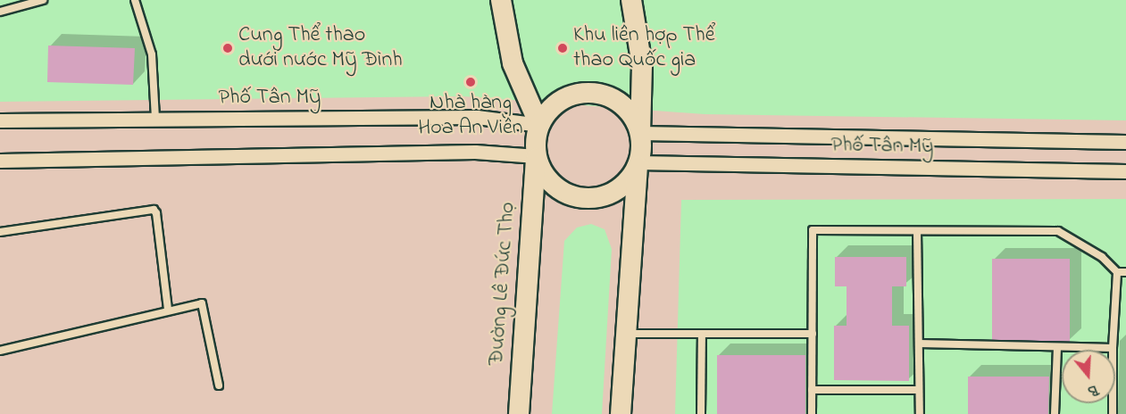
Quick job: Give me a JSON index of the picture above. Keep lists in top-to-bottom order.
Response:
{
  "streets": {
    "main road": ["Đường Lê Đức Thọ"],
    "street": ["Phố Tân Mỹ"]
  },
  "crossings": [
    ["Phố Tân Mỹ", "Đường Lê Đức Thọ"]
  ],
  "places": ["Cung Thể thao dưới nước Mỹ Đình", "Khu liên hợp Thể thao Quốc gia", "Nhà hàng Hoa An Viên"],
  "north": "bottom"
}
